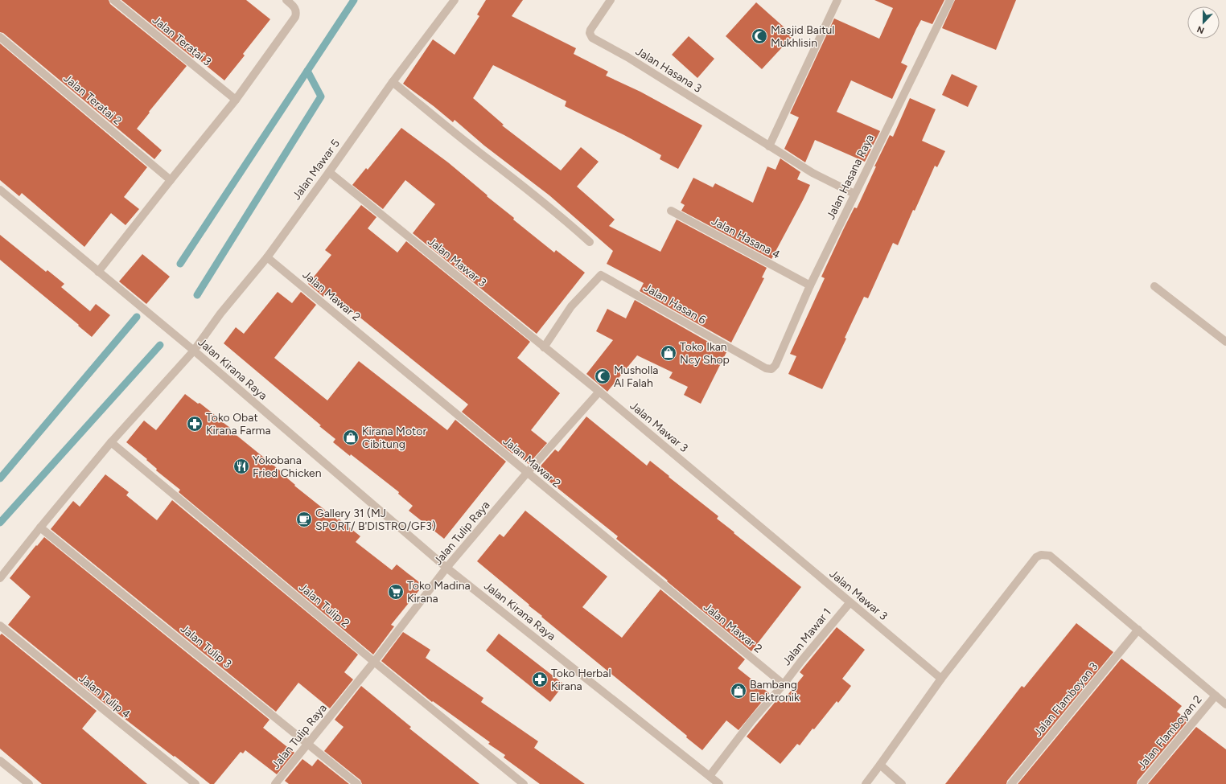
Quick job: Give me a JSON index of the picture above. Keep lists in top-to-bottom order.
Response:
{
  "streets": {
    "street": [
      "Jalan Teratai 3",
      "Jalan Hasana 3",
      "Jalan Teratai 2",
      "Jalan Mawar 5",
      "Jalan Hasana Raya",
      "Jalan Hasana 4",
      "Jalan Mawar 3",
      "Jalan Mawar 2",
      "Jalan Hasan 6",
      "Jalan Kirana Raya",
      "Jalan Tulip Raya",
      "Jalan Tulip 2",
      "Jalan Mawar 1",
      "Jalan Tulip 3",
      "Jalan Tulip 4",
      "Jalan Flamboyan 3",
      "Jalan Flamboyan 2"
    ]
  },
  "crossings": [
    ["Jalan Hasana 3", "Jalan Hasana Raya"],
    ["Jalan Mawar 5", "Jalan Mawar 3"],
    ["Jalan Mawar 5", "Jalan Mawar 2"],
    ["Jalan Mawar 5", "Jalan Kirana Raya"],
    ["Jalan Mawar 5", "Jalan Tulip 2"],
    ["Jalan Mawar 5", "Jalan Tulip 3"],
    ["Jalan Hasana Raya", "Jalan Hasana 4"],
    ["Jalan Hasana Raya", "Jalan Hasan 6"],
    ["Jalan Mawar 3", "Jalan Hasan 6"],
    ["Jalan Mawar 3", "Jalan Tulip Raya"],
    ["Jalan Mawar 3", "Jalan Mawar 1"],
    ["Jalan Mawar 2", "Jalan Tulip Raya"],
    ["Jalan Mawar 2", "Jalan Mawar 1"],
    ["Jalan Kirana Raya", "Jalan Tulip Raya"],
    ["Jalan Kirana Raya", "Jalan Mawar 1"],
    ["Jalan Tulip Raya", "Jalan Tulip 2"],
    ["Jalan Tulip Raya", "Jalan Tulip 3"]
  ],
  "places": {
    "mosque": ["Masjid Baitul Mukhlisin", "Musholla Al Falah"],
    "shop": ["Toko Ikan Ncy Shop", "Kirana Motor Cibitung", "Bambang Elektronik"],
    "pharmacy": ["Toko Obat Kirana Farma", "Toko Herbal Kirana"],
    "restaurant": ["Yokobana Fried Chicken"],
    "cafe": ["Gallery 31 (MJ SPORT/ B'DISTRO/GF3)"],
    "supermarket": ["Toko Madina Kirana"]
  },
  "north": "bottom"
}
